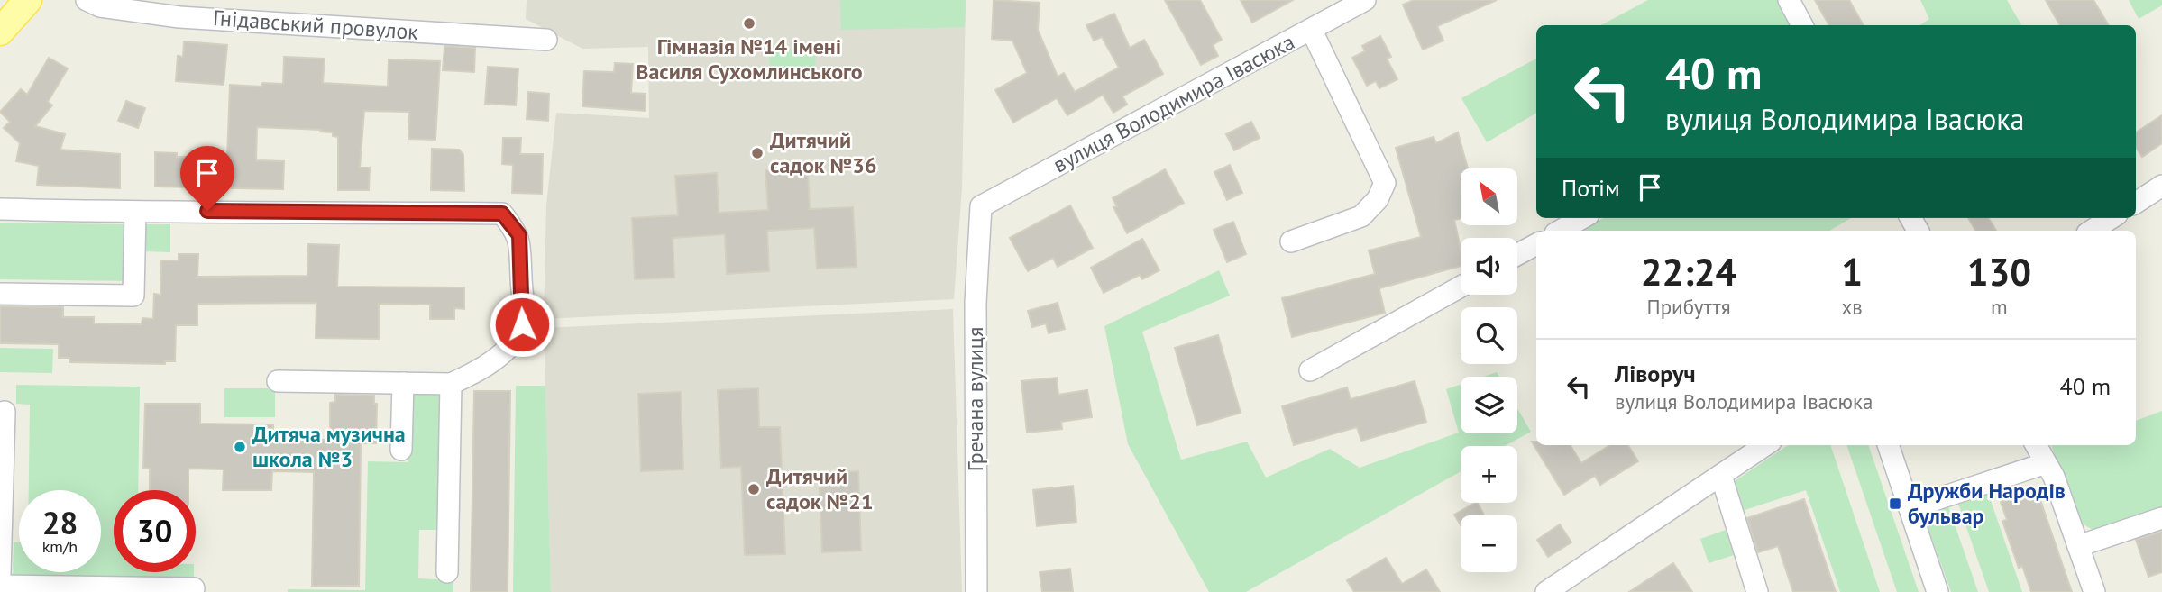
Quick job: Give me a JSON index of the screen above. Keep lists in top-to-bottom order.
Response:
{
  "streets": {
    "street": ["Гнідавський провулок", "вулиця Володимира Івасюка", "Гречана вулиця"]
  },
  "crossings": [
    ["вулиця Володимира Івасюка", "Гречана вулиця"]
  ],
  "places": {
    "other": [
      "Гімназія №14 імені Василя Сухомлинського",
      "Дитячий садок №36",
      "Дитяча музична школа №3",
      "Дитячий садок №21"
    ],
    "transit": ["Дружби Народів бульвар"]
  },
  "north": "top left",
  "page": {
    "turn": ["40 m", "вулиця Володимира Івасюка"],
    "then": "Потім",
    "map_buttons": ["+", "−"],
    "eta": [
      "22:24",
      "Прибуття",
      "1",
      "хв",
      "130",
      "m"
    ],
    "list": [
      {
        "name": "Ліворуч",
        "note": "вулиця Володимира Івасюка",
        "value": "40 m"
      }
    ],
    "speed": "28 km/h",
    "limit": "30"
  }
}
